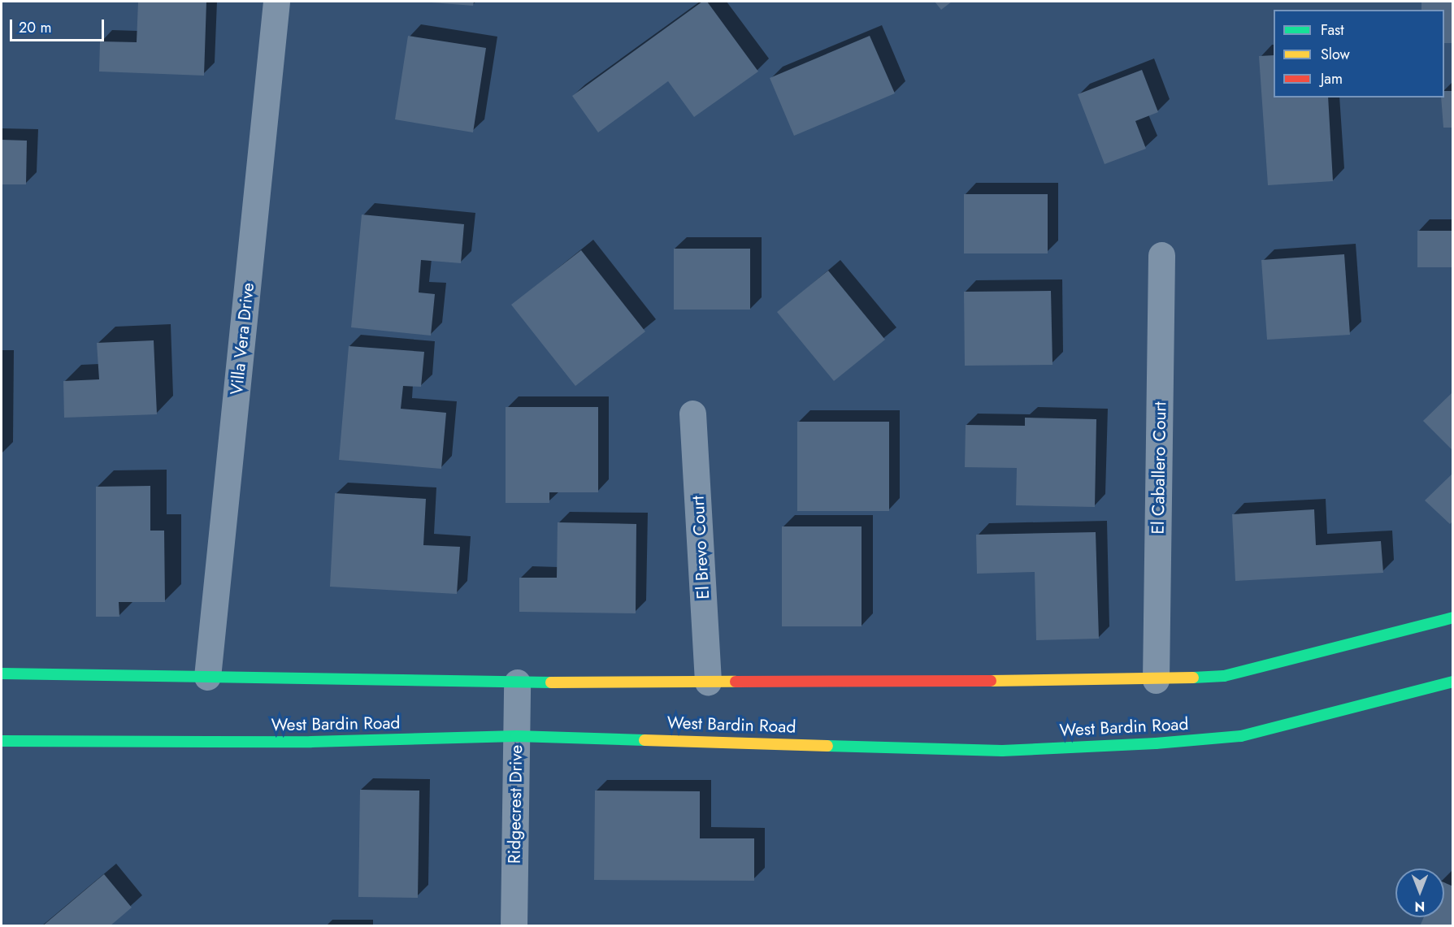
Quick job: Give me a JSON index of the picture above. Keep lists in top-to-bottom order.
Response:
{
  "streets": {
    "main road": ["West Bardin Road"],
    "street": [
      "Villa Vera Drive",
      "El Caballero Court",
      "El Brevo Court",
      "Ridgecrest Drive"
    ]
  },
  "crossings": [
    ["West Bardin Road", "Ridgecrest Drive"]
  ],
  "legend": ["Fast", "Slow", "Jam"],
  "scale_bar": "20 m",
  "north": "bottom"
}
